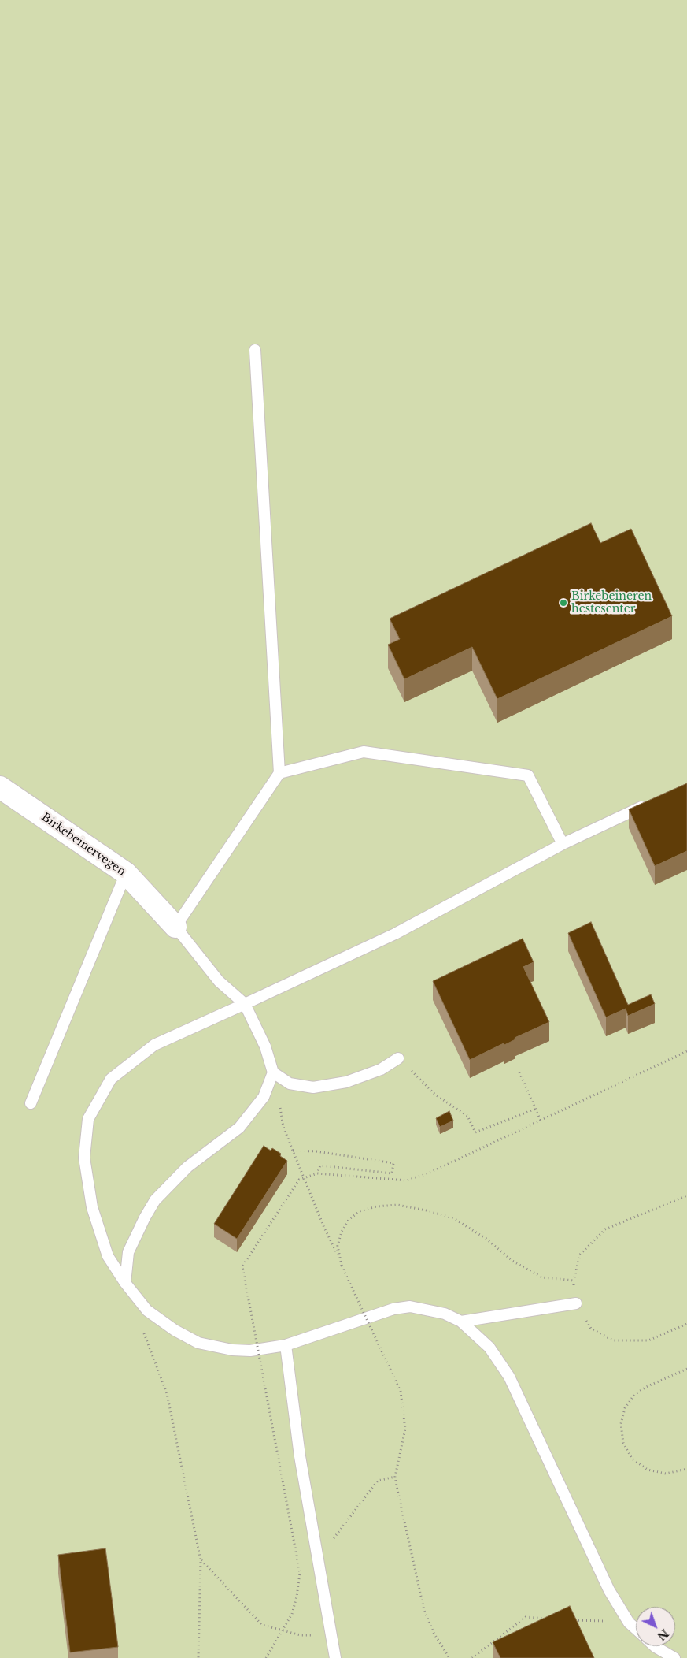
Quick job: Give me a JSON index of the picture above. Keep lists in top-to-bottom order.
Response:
{
  "streets": {
    "street": ["Birkebeinervegen"]
  },
  "places": ["Birkebeineren hestesenter"],
  "north": "bottom right"
}
